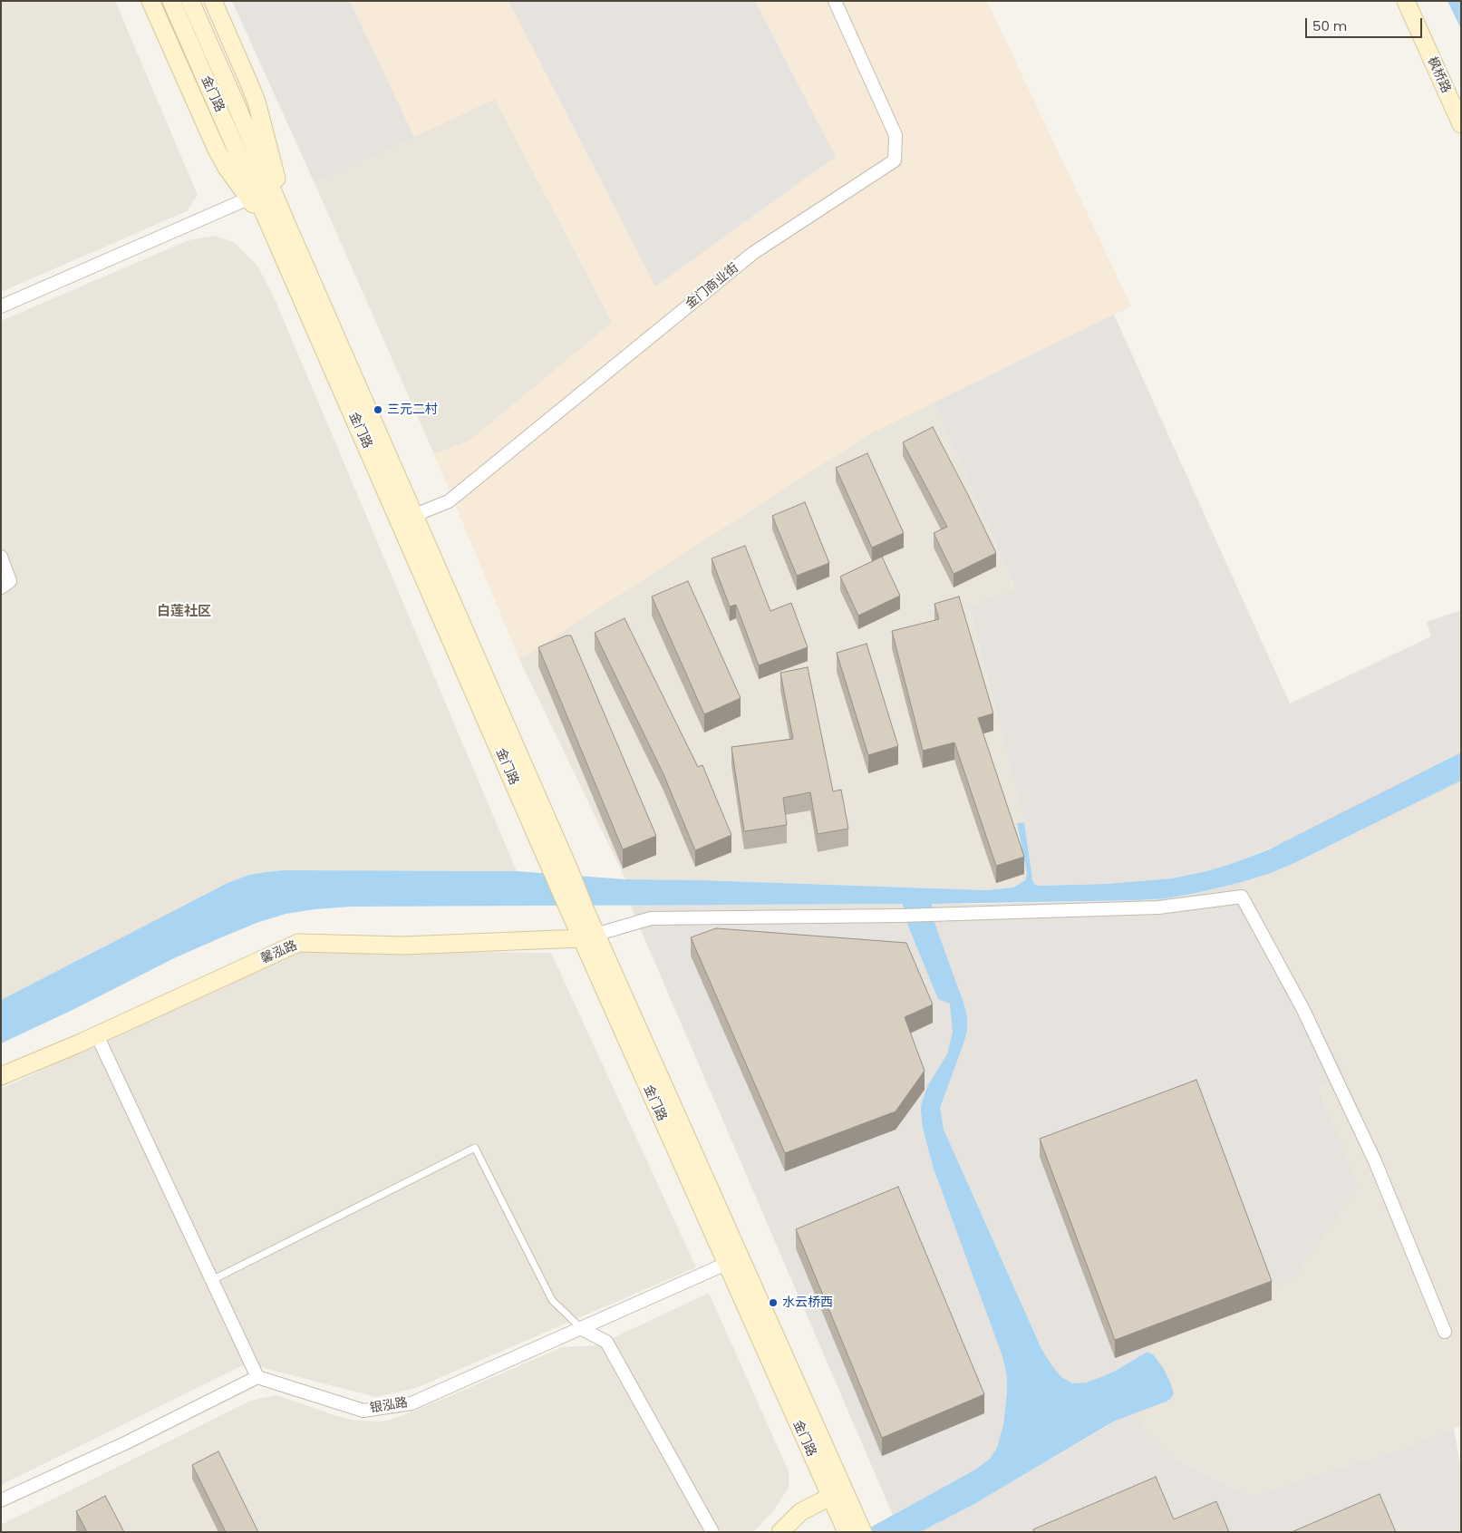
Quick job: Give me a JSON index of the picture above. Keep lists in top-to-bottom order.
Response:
{
  "streets": {
    "main road": ["枫桥路", "金门路", "馨泓路"],
    "street": ["金门商业街", "银泓路"]
  },
  "crossings": [
    ["金门路", "金门商业街"],
    ["金门路", "馨泓路"],
    ["金门路", "银泓路"]
  ],
  "districts": ["白莲社区"],
  "places": ["三元二村", "水云桥西"],
  "scale_bar": "50 m"
}
